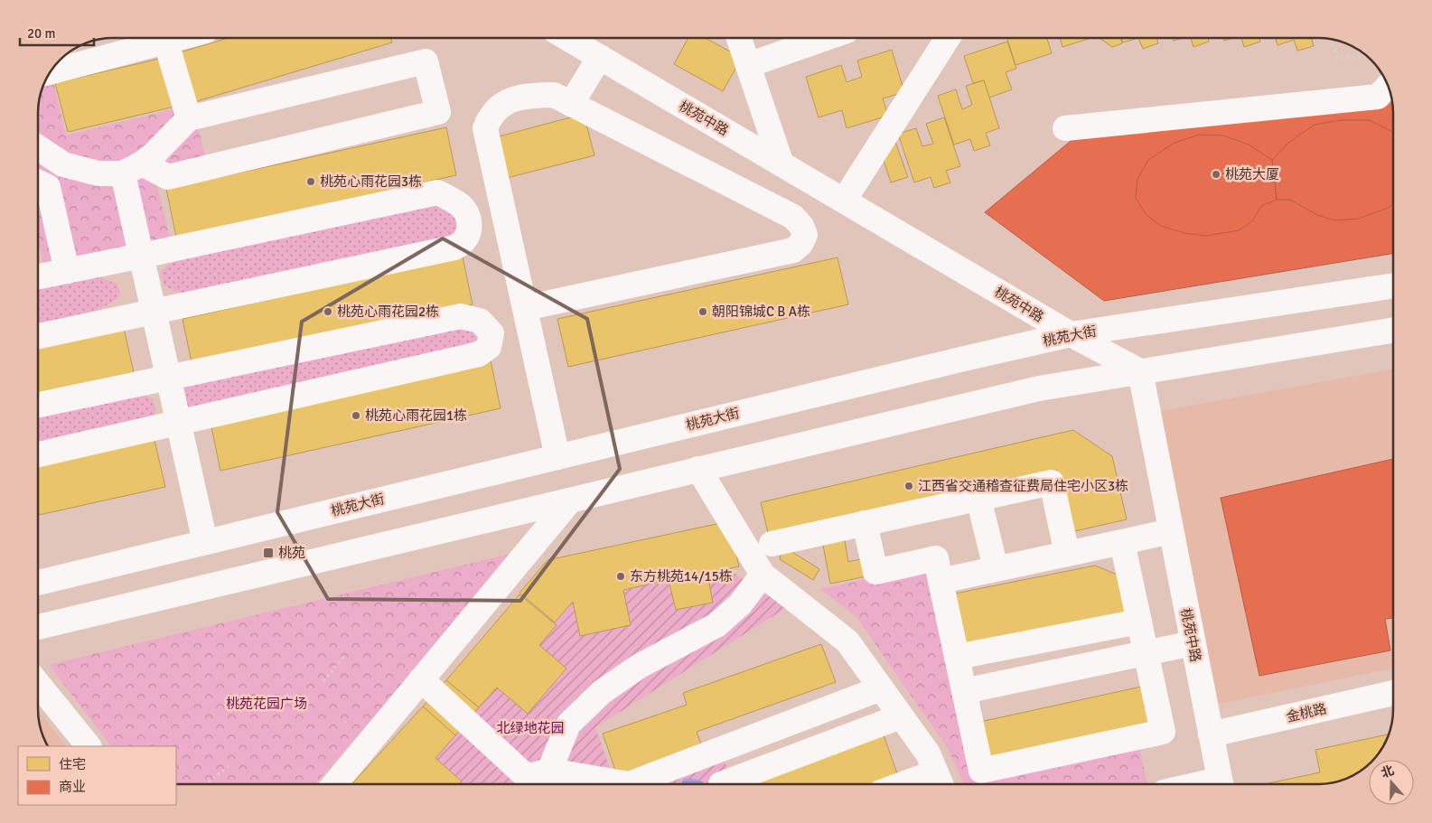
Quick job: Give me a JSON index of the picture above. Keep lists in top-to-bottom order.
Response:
{
  "streets": {
    "main road": ["桃苑中路", "桃苑大街", "金桃路"]
  },
  "crossings": [
    ["桃苑中路", "桃苑大街"],
    ["桃苑中路", "金桃路"]
  ],
  "parks": ["桃苑花园广场", "北绿地花园"],
  "places": {
    "other": [
      "桃苑大厦",
      "桃苑心雨花园3栋",
      "桃苑心雨花园2栋",
      "朝阳锦城C B A栋",
      "桃苑心雨花园1栋",
      "江西省交通稽查征费局住宅小区3栋",
      "东方桃苑14/15栋"
    ],
    "transit": ["桃苑"]
  },
  "legend": ["住宅", "商业"],
  "scale_bar": "20 m",
  "north": "top"
}
